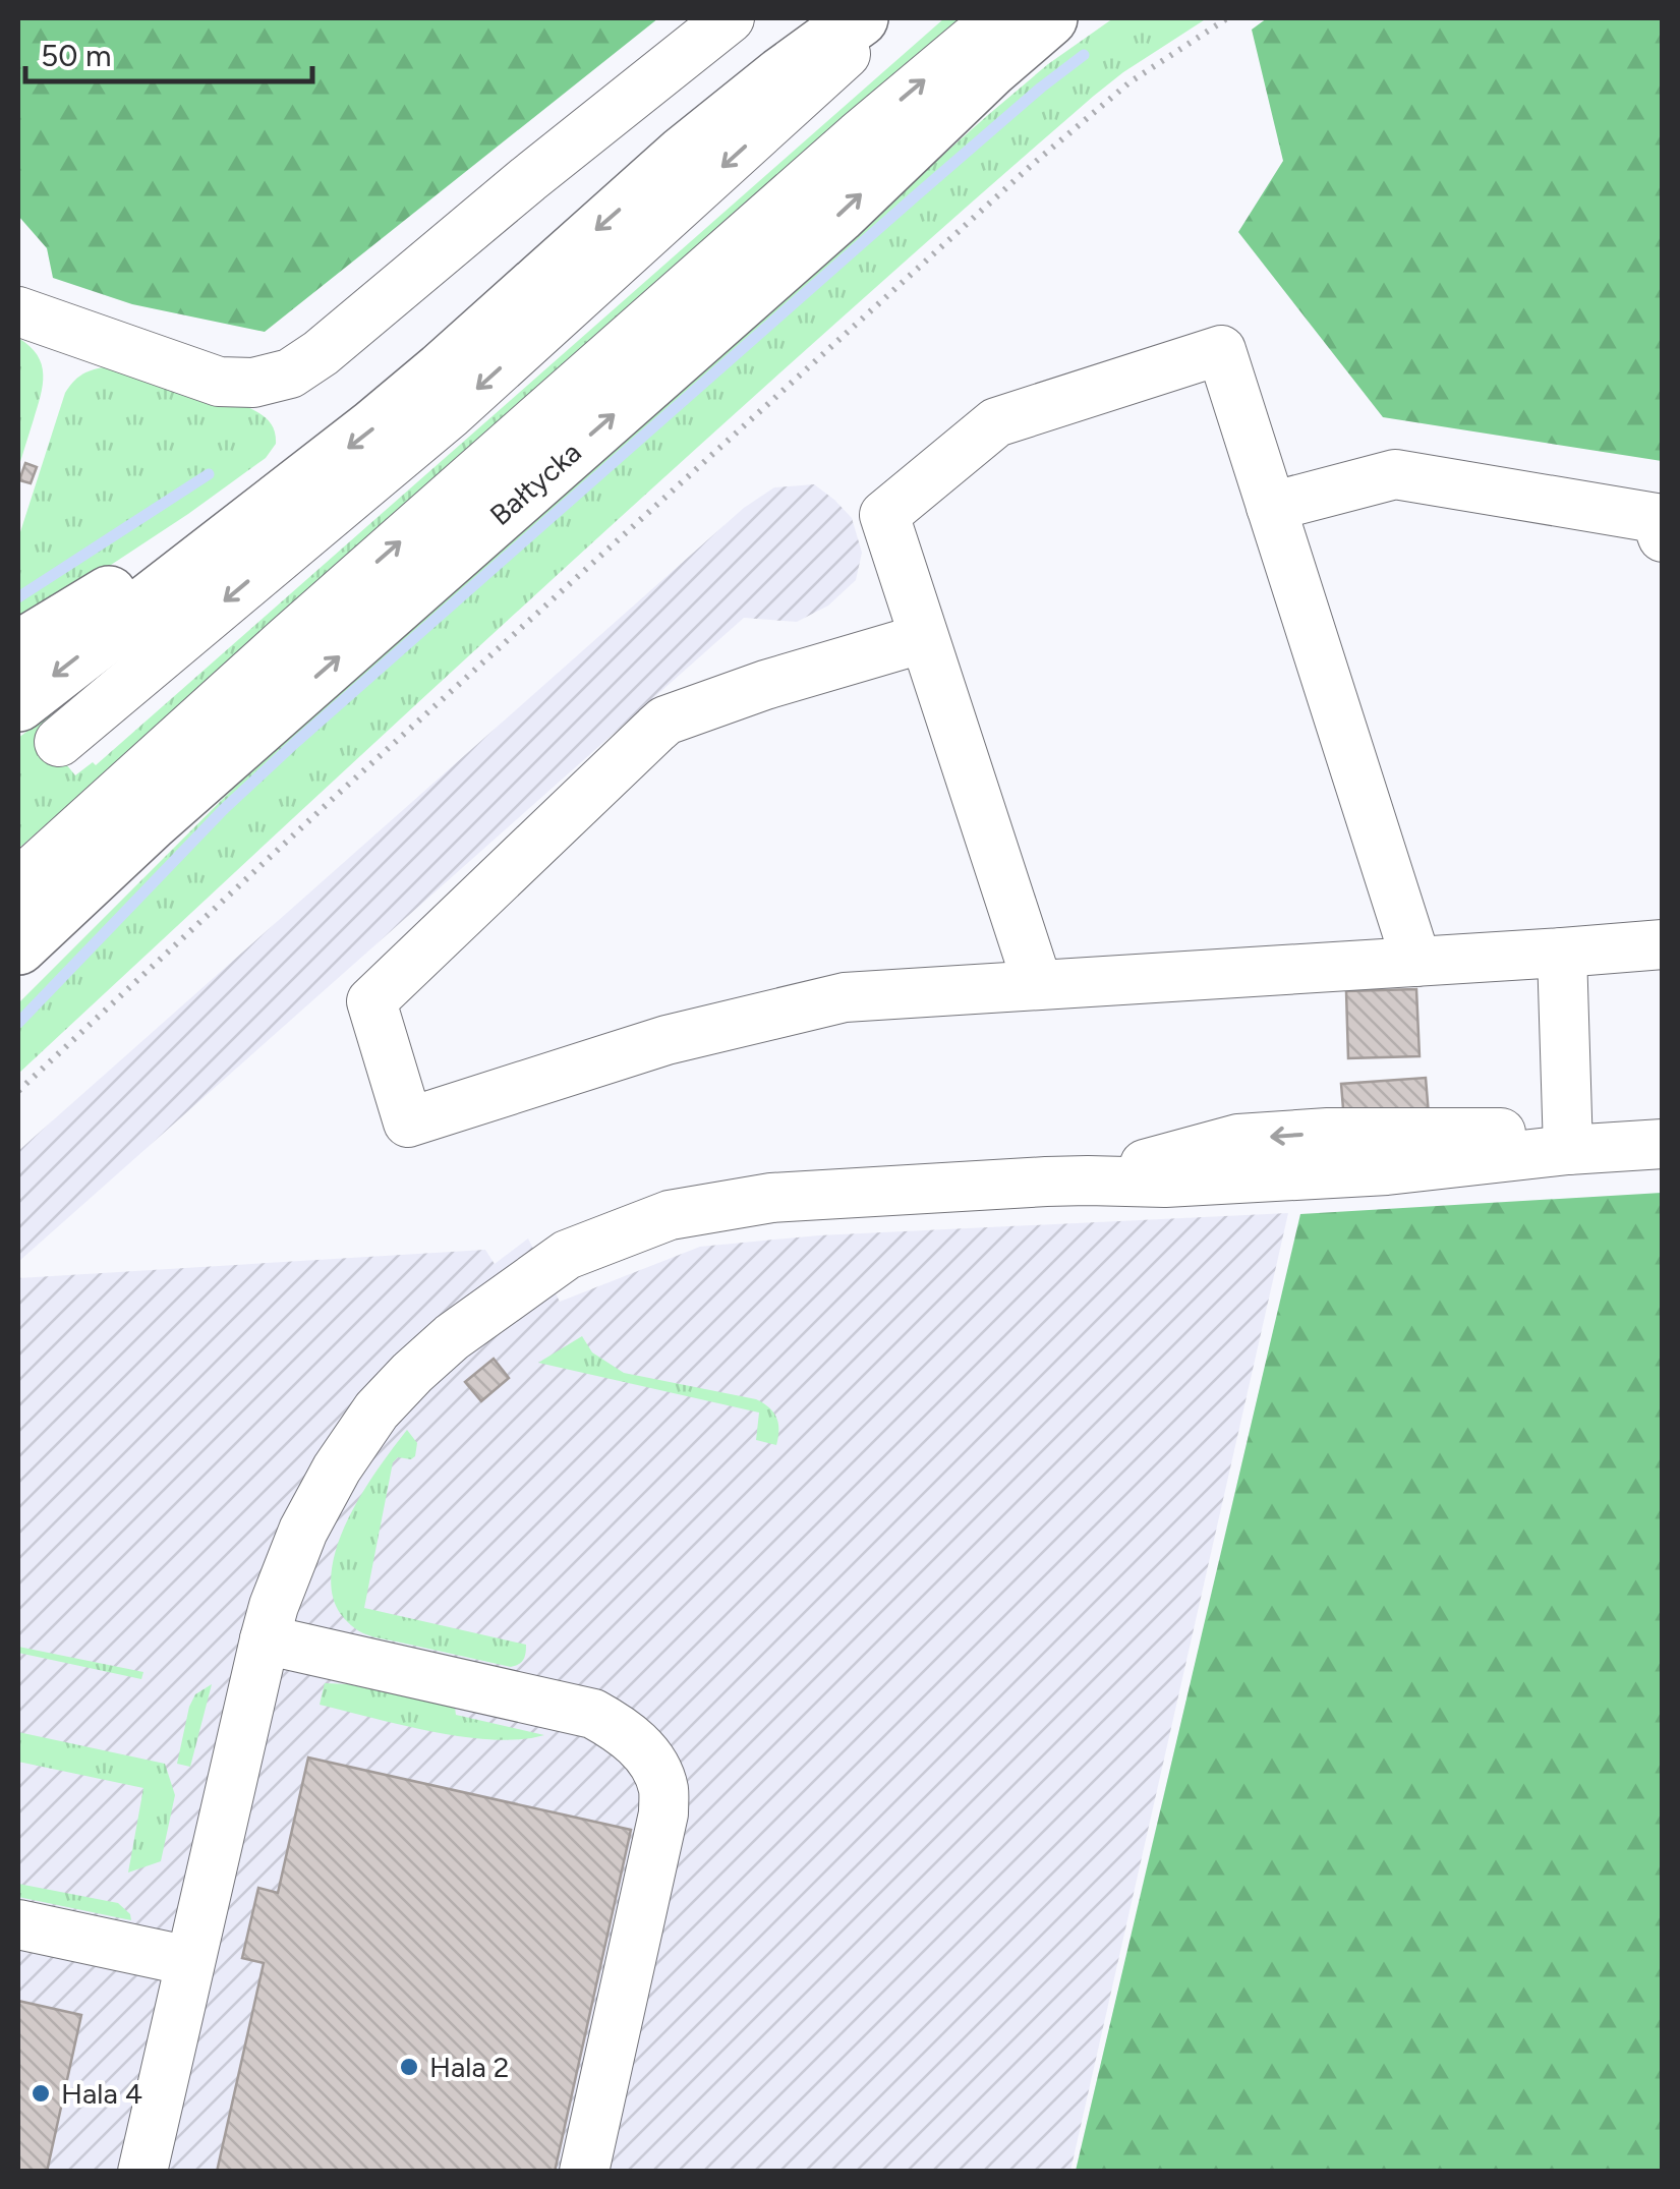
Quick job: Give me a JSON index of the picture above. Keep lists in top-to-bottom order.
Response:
{
  "streets": {
    "main road": ["Bałtycka"]
  },
  "places": ["Hala 2", "Hala 4"],
  "scale_bar": "50 m"
}
